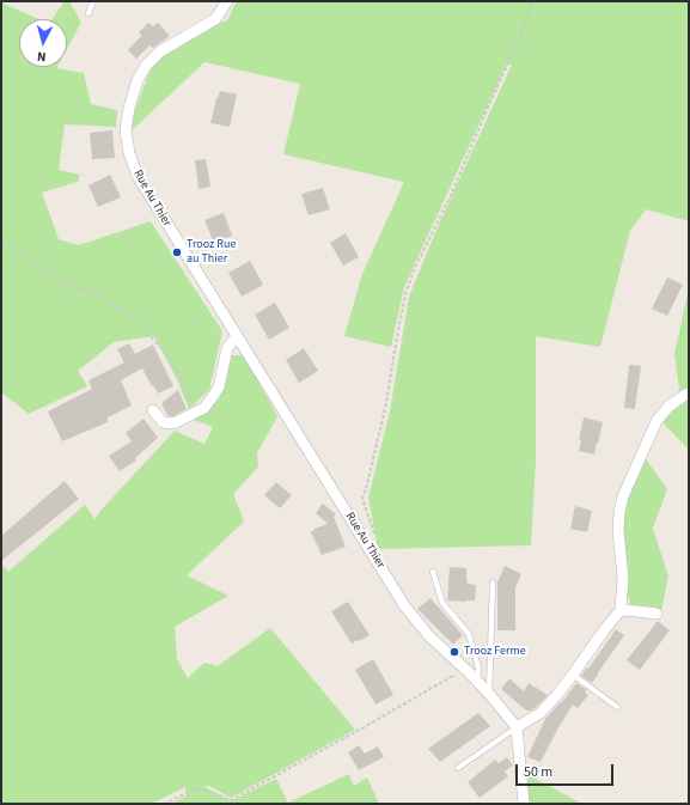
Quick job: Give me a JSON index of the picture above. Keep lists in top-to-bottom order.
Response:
{
  "streets": {
    "street": ["Rue Au Thier"]
  },
  "places": ["Trooz Rue au Thier", "Trooz Ferme"],
  "scale_bar": "50 m",
  "north": "bottom"
}
